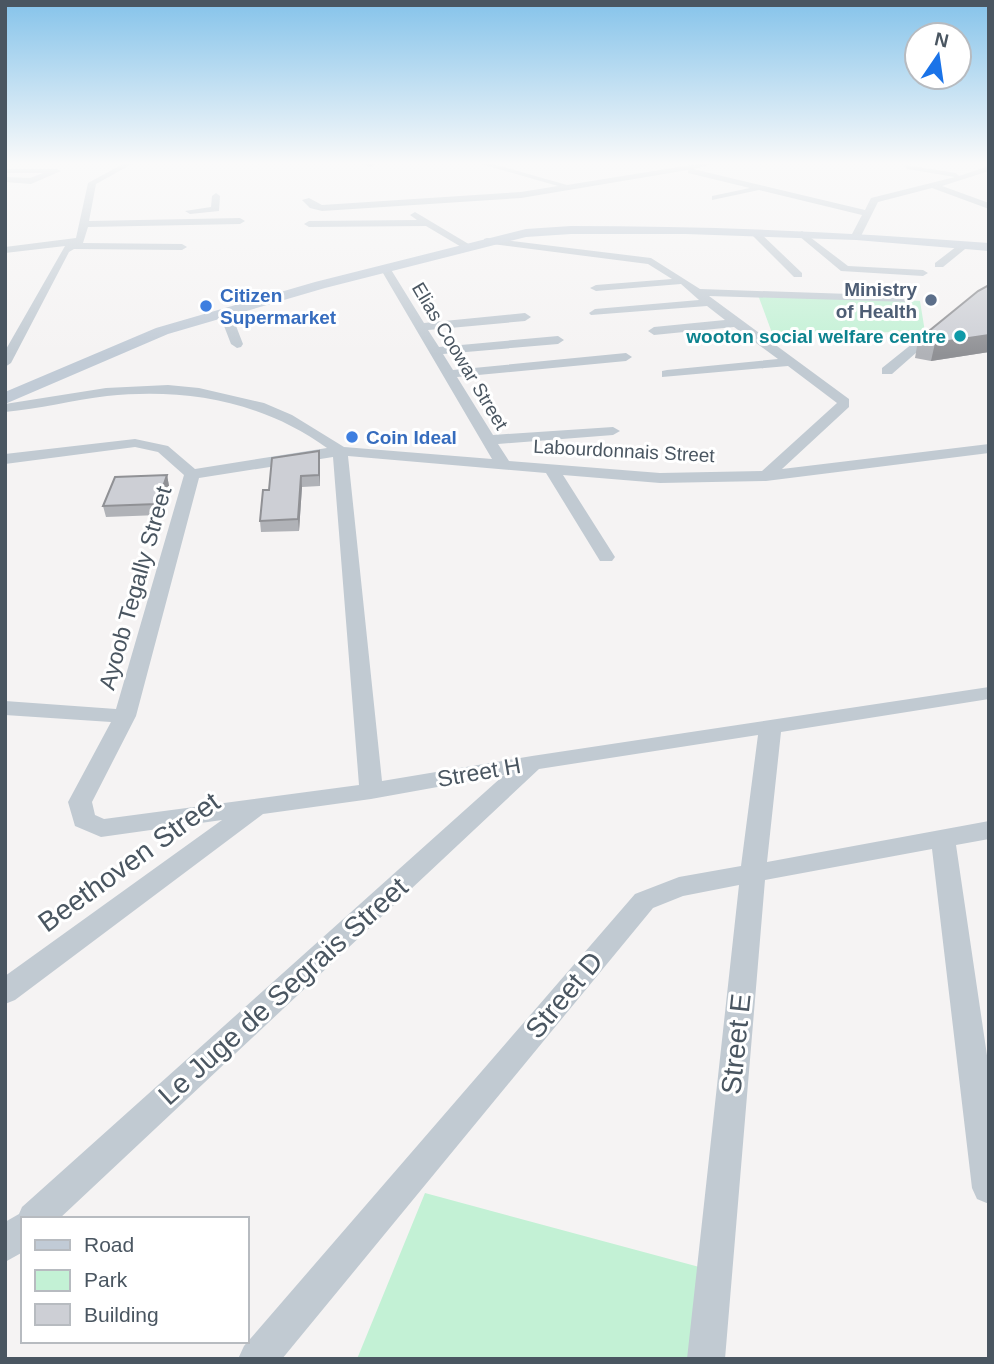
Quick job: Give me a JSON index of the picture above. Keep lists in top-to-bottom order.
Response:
{
  "streets": {
    "street": [
      "Elias Coowar Street",
      "Labourdonnais Street",
      "Ayoob Tegally Street",
      "Street H",
      "Beethoven Street",
      "Le Juge de Segrais Street",
      "Street D",
      "Street E"
    ]
  },
  "crossings": [
    ["Elias Coowar Street", "Labourdonnais Street"],
    ["Labourdonnais Street", "Ayoob Tegally Street"],
    ["Ayoob Tegally Street", "Street H"],
    ["Street H", "Beethoven Street"],
    ["Street H", "Le Juge de Segrais Street"],
    ["Street H", "Street E"],
    ["Street D", "Street E"]
  ],
  "places": [
    "Ministry of Health",
    "Citizen Supermarket",
    "wooton social welfare centre",
    "Coin Ideal"
  ],
  "legend": ["Road", "Park", "Building"],
  "north": "top"
}
